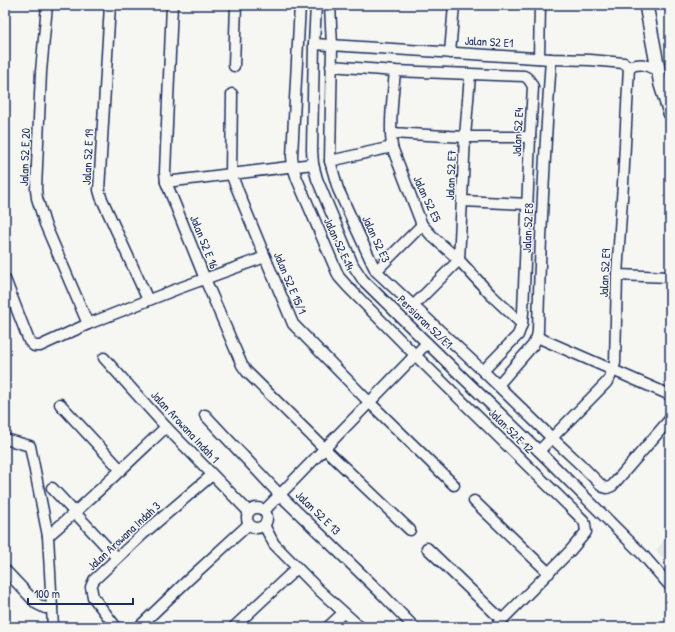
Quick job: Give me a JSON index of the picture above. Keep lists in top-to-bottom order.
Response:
{
  "streets": {
    "street": [
      "Jalan S2 E1",
      "Jalan S2 E4",
      "Jalan S2 E 20",
      "Jalan S2 E 19",
      "Jalan S2 E7",
      "Jalan S2 E5",
      "Jalan S2 E8",
      "Jalan S2 E3",
      "Jalan S2 E 16",
      "Jalan S2 E 14",
      "Jalan S2 E9",
      "Jalan S2 E 15/1",
      "Persiaran S2/E1",
      "Jalan Arowana Indah 1",
      "Jalan S2 E 12",
      "Jalan S2 E 13",
      "Jalan Arowana Indah 3"
    ]
  },
  "crossings": [
    ["Jalan S2 E1", "Jalan S2 E8"],
    ["Jalan S2 E1", "Jalan S2 E3"],
    ["Jalan S2 E1", "Jalan S2 E9"],
    ["Jalan S2 E1", "Persiaran S2/E1"],
    ["Jalan S2 E4", "Jalan S2 E7"],
    ["Jalan S2 E4", "Jalan S2 E5"],
    ["Jalan S2 E4", "Jalan S2 E3"],
    ["Jalan S2 E7", "Jalan S2 E5"],
    ["Jalan S2 E3", "Jalan S2 E9"],
    ["Jalan S2 E 14", "Jalan S2 E 12"],
    ["Jalan S2 E9", "Persiaran S2/E1"],
    ["Jalan Arowana Indah 1", "Jalan Arowana Indah 3"]
  ],
  "scale_bar": "100 m"
}
